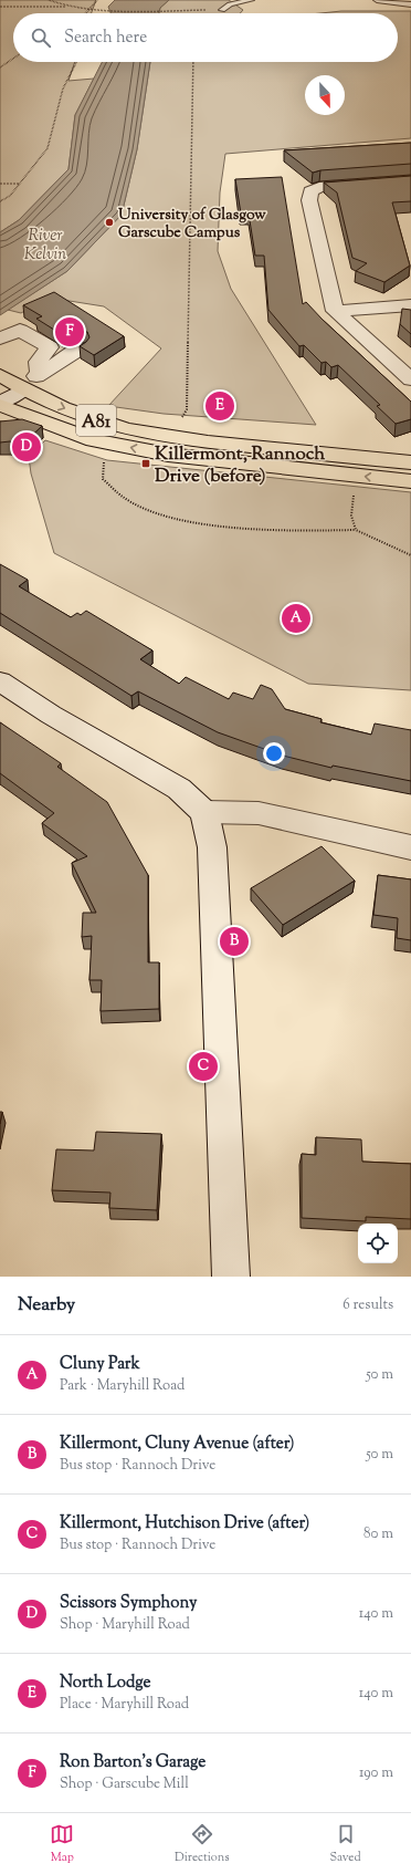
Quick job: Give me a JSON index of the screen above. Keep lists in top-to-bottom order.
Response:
{
  "streets": {
    "main road": ["A81"]
  },
  "water": ["River Kelvin"],
  "places": {
    "other": ["University of Glasgow Garscube Campus"],
    "transit": ["Killermont, Rannoch Drive (before)"]
  },
  "north": "bottom",
  "page": {
    "search": "Search here",
    "pins": [
      "F",
      "E",
      "D",
      "A",
      "B",
      "C"
    ],
    "heading": ["Nearby", "6 results"],
    "list": [
      {
        "mark": "A",
        "name": "Cluny Park",
        "note": "Park · Maryhill Road",
        "value": "50 m"
      },
      {
        "mark": "B",
        "name": "Killermont, Cluny Avenue (after)",
        "note": "Bus stop · Rannoch Drive",
        "value": "50 m"
      },
      {
        "mark": "C",
        "name": "Killermont, Hutchison Drive (after)",
        "note": "Bus stop · Rannoch Drive",
        "value": "80 m"
      },
      {
        "mark": "D",
        "name": "Scissors Symphony",
        "note": "Shop · Maryhill Road",
        "value": "140 m"
      },
      {
        "mark": "E",
        "name": "North Lodge",
        "note": "Place · Maryhill Road",
        "value": "140 m"
      },
      {
        "mark": "F",
        "name": "Ron Barton's Garage",
        "note": "Shop · Garscube Mill",
        "value": "190 m"
      }
    ],
    "nav": ["Map", "Directions", "Saved"]
  }
}
